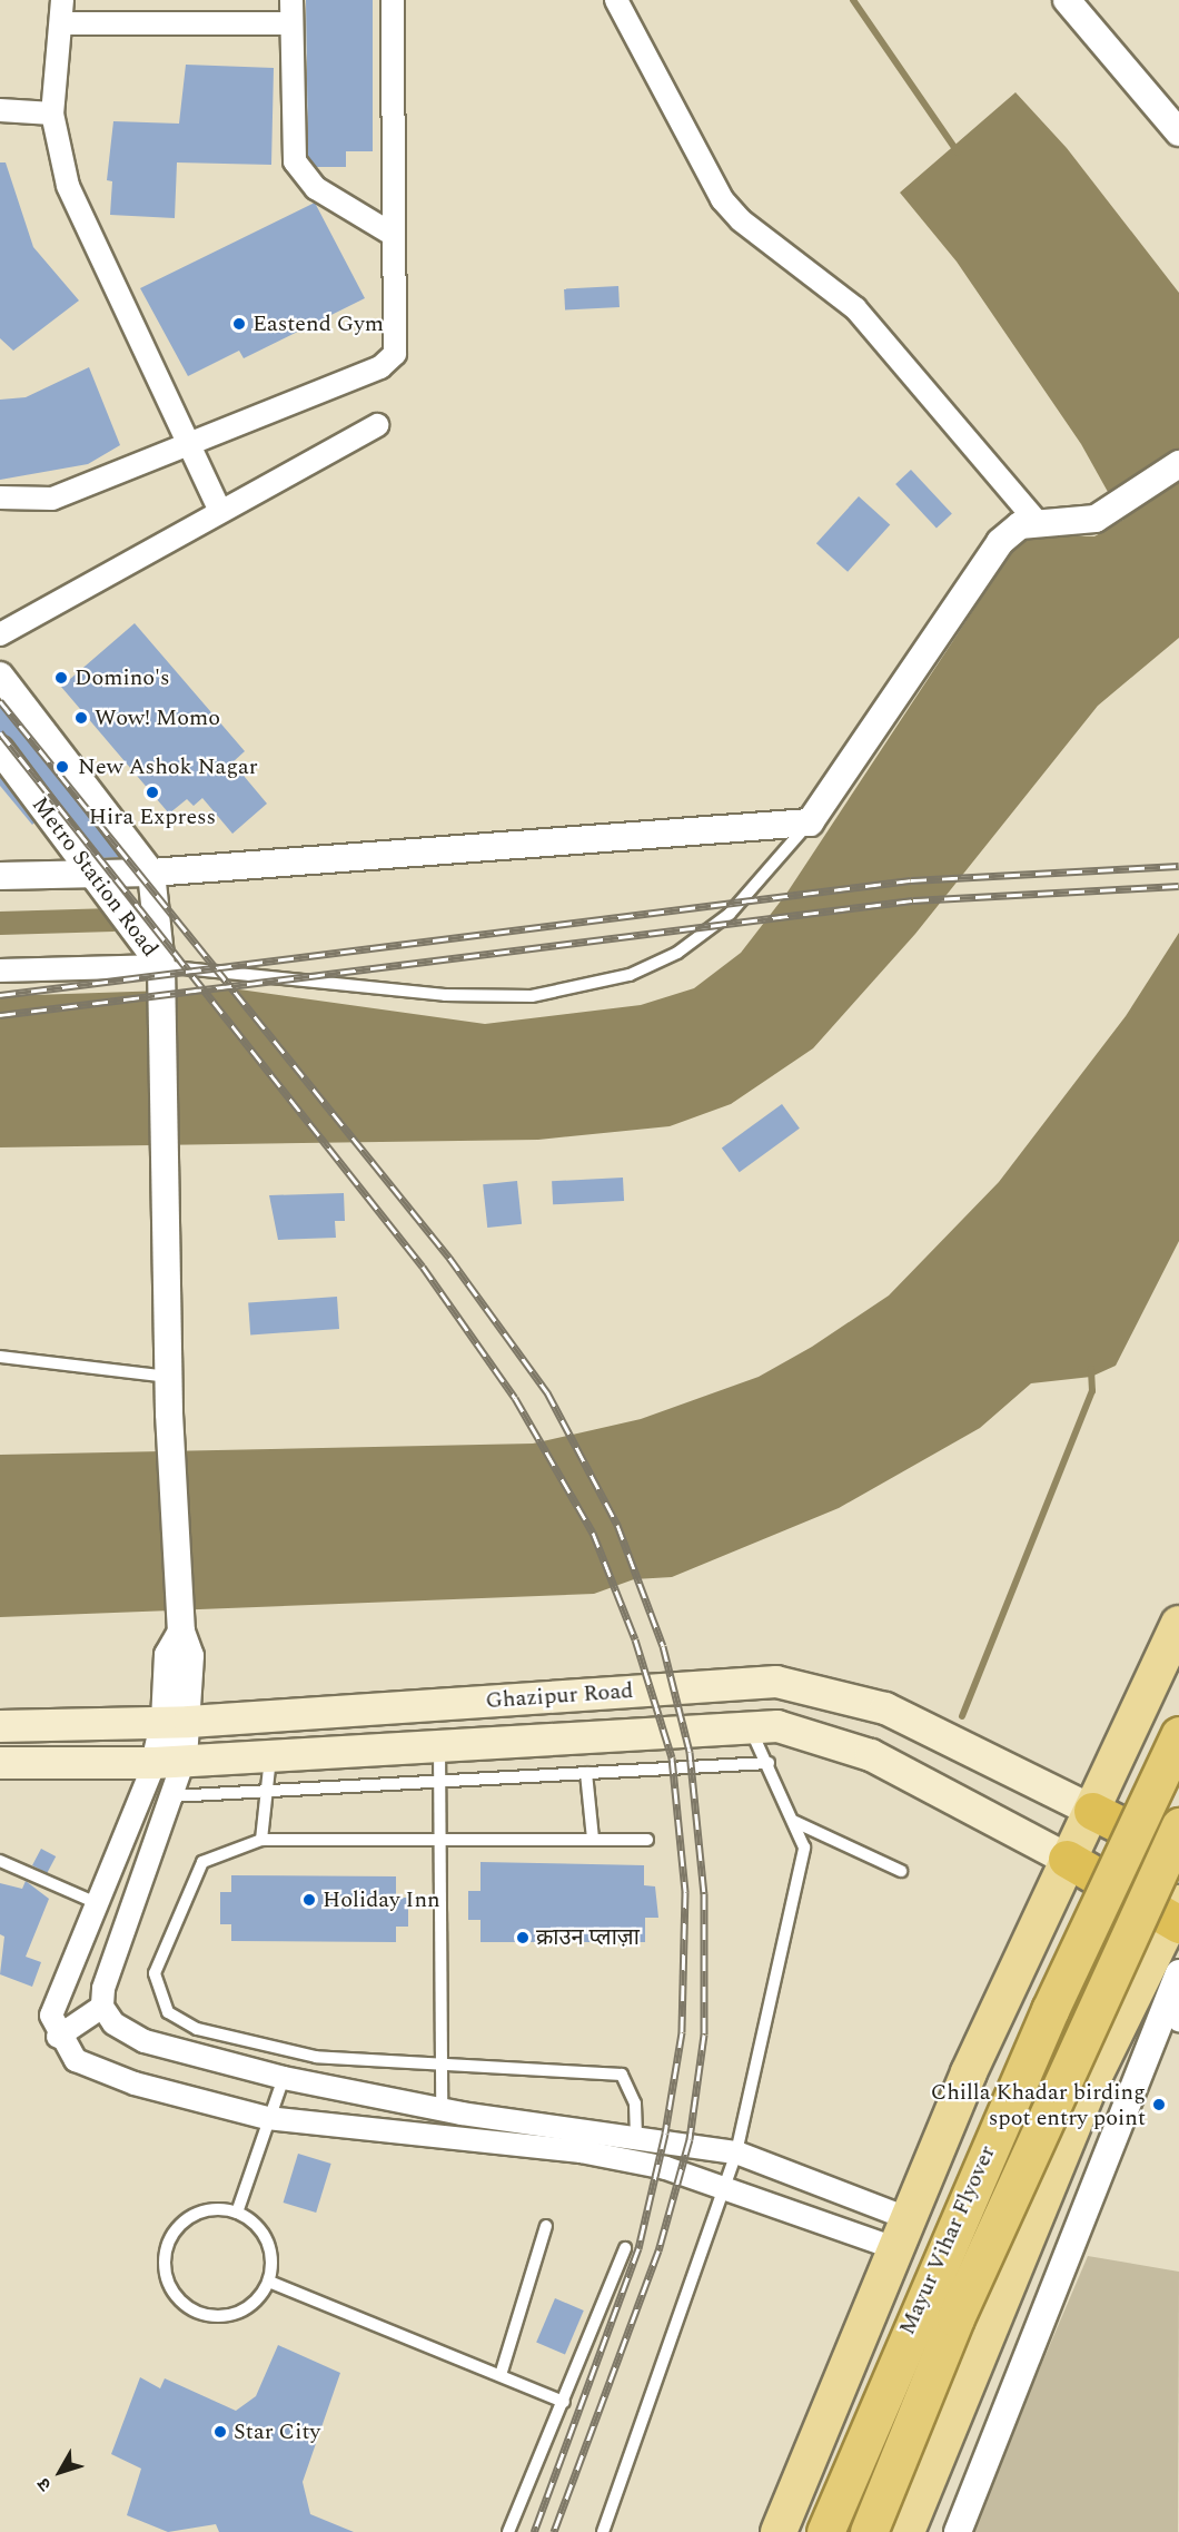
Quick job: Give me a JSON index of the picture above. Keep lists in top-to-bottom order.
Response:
{
  "streets": {
    "highway": ["Mayur Vihar Flyover"],
    "main road": ["Ghazipur Road"],
    "street": ["Metro Station Road"]
  },
  "places": [
    "Eastend Gym",
    "Domino's",
    "Wow! Momo",
    "New Ashok Nagar",
    "Hira Express",
    "Holiday Inn",
    "क्राउन प्लाज़ा",
    "Chilla Khadar birding spot entry point",
    "Star City"
  ],
  "north": "bottom left"
}
